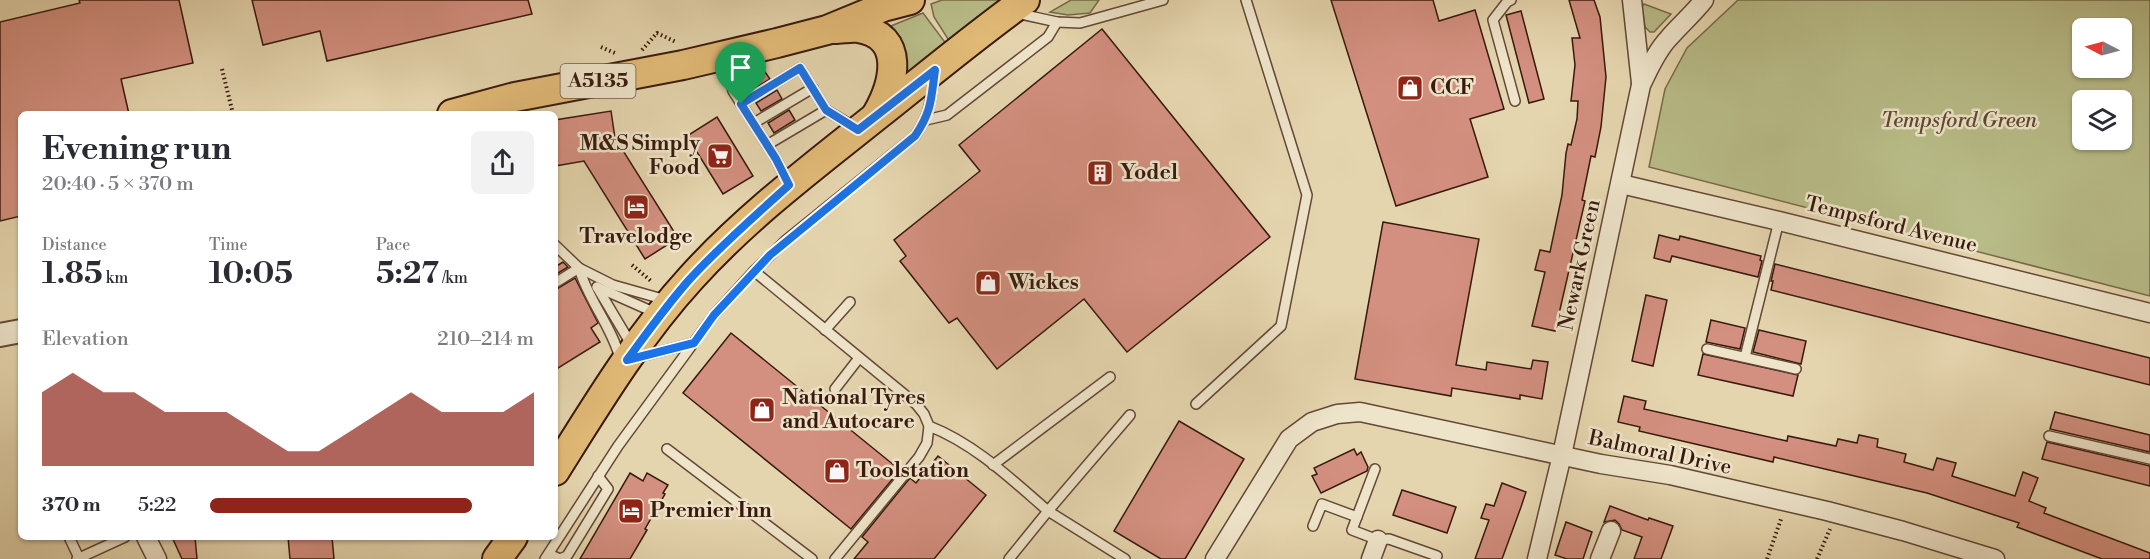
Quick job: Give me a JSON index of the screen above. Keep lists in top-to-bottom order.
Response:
{
  "streets": {
    "main road": ["A5135"],
    "street": ["Tempsford Avenue", "Newark Green", "Balmoral Drive"]
  },
  "crossings": [
    ["Tempsford Avenue", "Newark Green"],
    ["Newark Green", "Balmoral Drive"]
  ],
  "parks": ["Tempsford Green"],
  "places": {
    "shop": [
      "CCF",
      "Wickes",
      "National Tyres and Autocare",
      "Toolstation"
    ],
    "supermarket": ["M&S Simply Food"],
    "building": ["Yodel"],
    "hotel": ["Travelodge", "Premier Inn"]
  },
  "north": "left",
  "page": {
    "heading": ["Evening run", "20:40 · 5 × 370 m"],
    "stats": [
      ["Distance", "1.85 km"],
      ["Time", "10:05"],
      ["Pace", "5:27 /km"]
    ],
    "chart": ["Elevation", "210–214 m"],
    "list": [
      {
        "name": "370 m",
        "note": "5:22"
      }
    ]
  }
}
